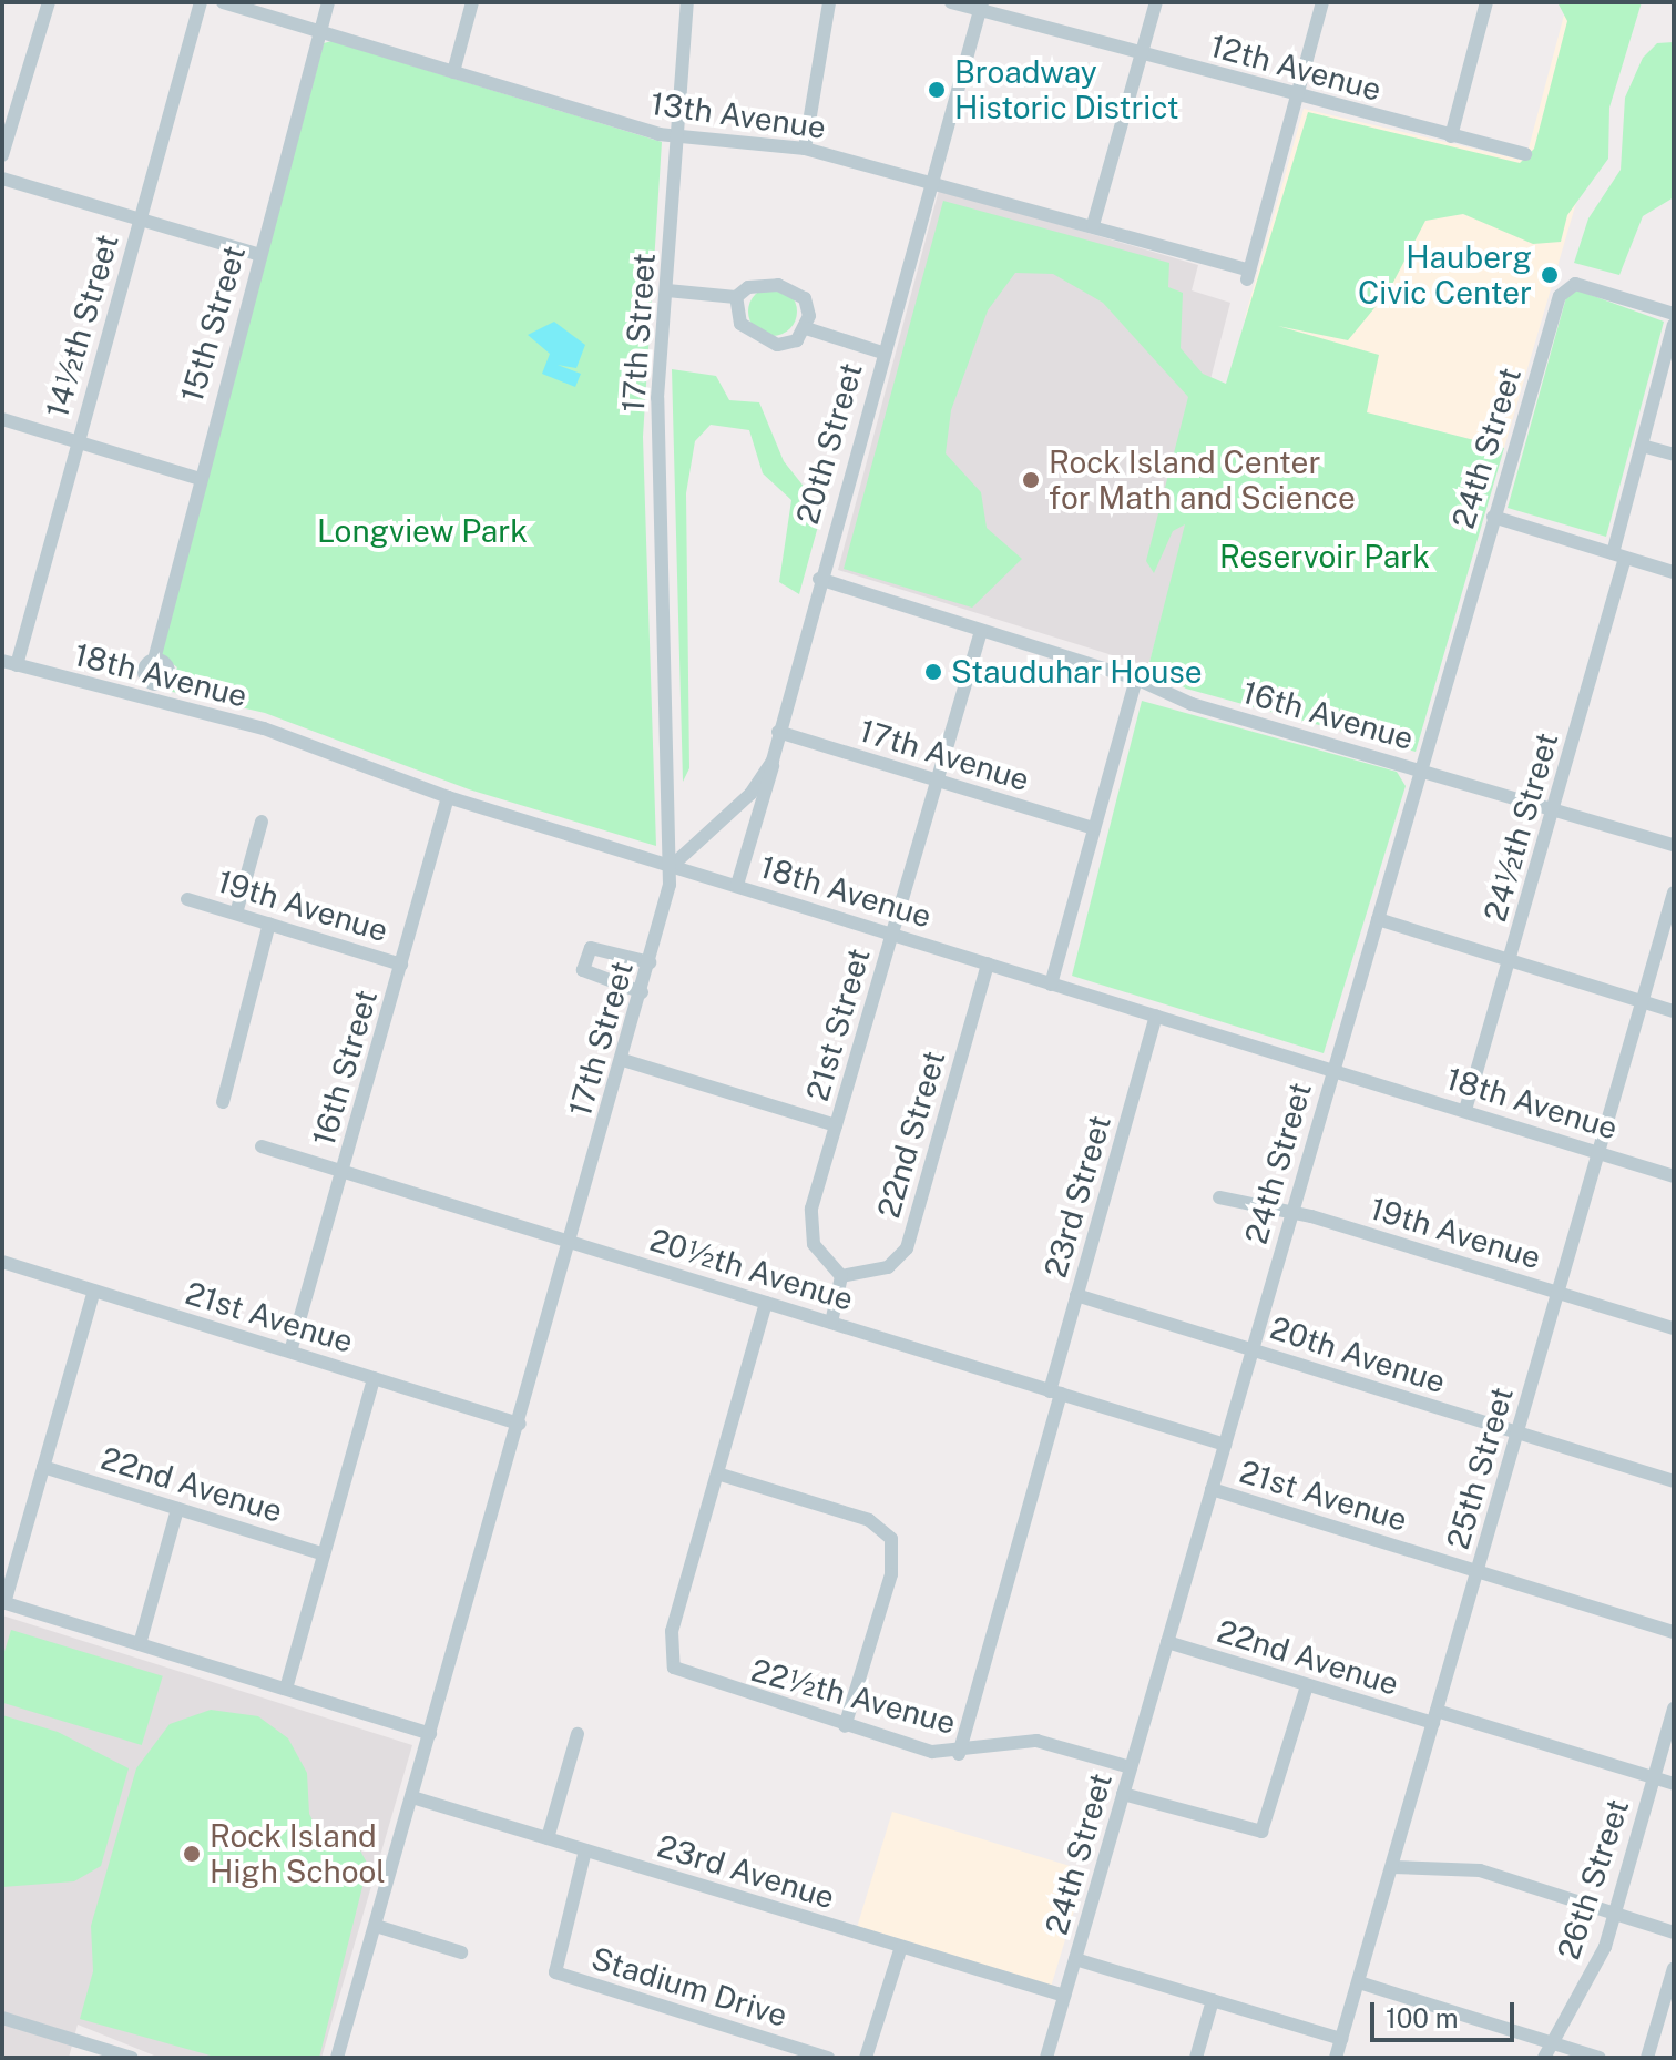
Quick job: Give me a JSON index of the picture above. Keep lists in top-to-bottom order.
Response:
{
  "streets": {
    "street": [
      "12th Avenue",
      "13th Avenue",
      "15th Street",
      "14½th Street",
      "17th Street",
      "20th Street",
      "24th Street",
      "18th Avenue",
      "16th Avenue",
      "17th Avenue",
      "24½th Street",
      "19th Avenue",
      "21st Street",
      "16th Street",
      "22nd Street",
      "23rd Street",
      "20½th Avenue",
      "21st Avenue",
      "20th Avenue",
      "25th Street",
      "22nd Avenue",
      "22½th Avenue",
      "23rd Avenue",
      "26th Street",
      "Stadium Drive"
    ]
  },
  "crossings": [
    ["12th Avenue", "13th Avenue"],
    ["12th Avenue", "20th Street"],
    ["13th Avenue", "15th Street"],
    ["13th Avenue", "17th Street"],
    ["13th Avenue", "20th Street"],
    ["14½th Street", "18th Avenue"],
    ["17th Street", "20th Street"],
    ["17th Street", "18th Avenue"],
    ["17th Street", "20½th Avenue"],
    ["17th Street", "21st Avenue"],
    ["17th Street", "23rd Avenue"],
    ["20th Street", "18th Avenue"],
    ["20th Street", "16th Avenue"],
    ["20th Street", "17th Avenue"],
    ["24th Street", "18th Avenue"],
    ["24th Street", "16th Avenue"],
    ["24th Street", "19th Avenue"],
    ["24th Street", "20½th Avenue"],
    ["24th Street", "21st Avenue"],
    ["24th Street", "20th Avenue"],
    ["24th Street", "22nd Avenue"],
    ["24th Street", "22½th Avenue"],
    ["24th Street", "23rd Avenue"],
    ["18th Avenue", "24½th Street"],
    ["18th Avenue", "21st Street"],
    ["18th Avenue", "16th Street"],
    ["18th Avenue", "22nd Street"],
    ["18th Avenue", "23rd Street"],
    ["18th Avenue", "25th Street"],
    ["16th Avenue", "24½th Street"],
    ["16th Avenue", "21st Street"],
    ["17th Avenue", "21st Street"],
    ["19th Avenue", "16th Street"],
    ["19th Avenue", "25th Street"],
    ["21st Street", "22nd Street"],
    ["16th Street", "20½th Avenue"],
    ["16th Street", "21st Avenue"],
    ["23rd Street", "20½th Avenue"],
    ["23rd Street", "20th Avenue"],
    ["23rd Street", "22½th Avenue"],
    ["21st Avenue", "25th Street"],
    ["20th Avenue", "25th Street"],
    ["25th Street", "22nd Avenue"],
    ["22nd Avenue", "26th Street"],
    ["23rd Avenue", "Stadium Drive"]
  ],
  "parks": ["Longview Park", "Reservoir Park"],
  "places": [
    "Broadway Historic District",
    "Hauberg Civic Center",
    "Rock Island Center for Math and Science",
    "Stauduhar House",
    "Rock Island High School"
  ],
  "scale_bar": "100 m"
}
